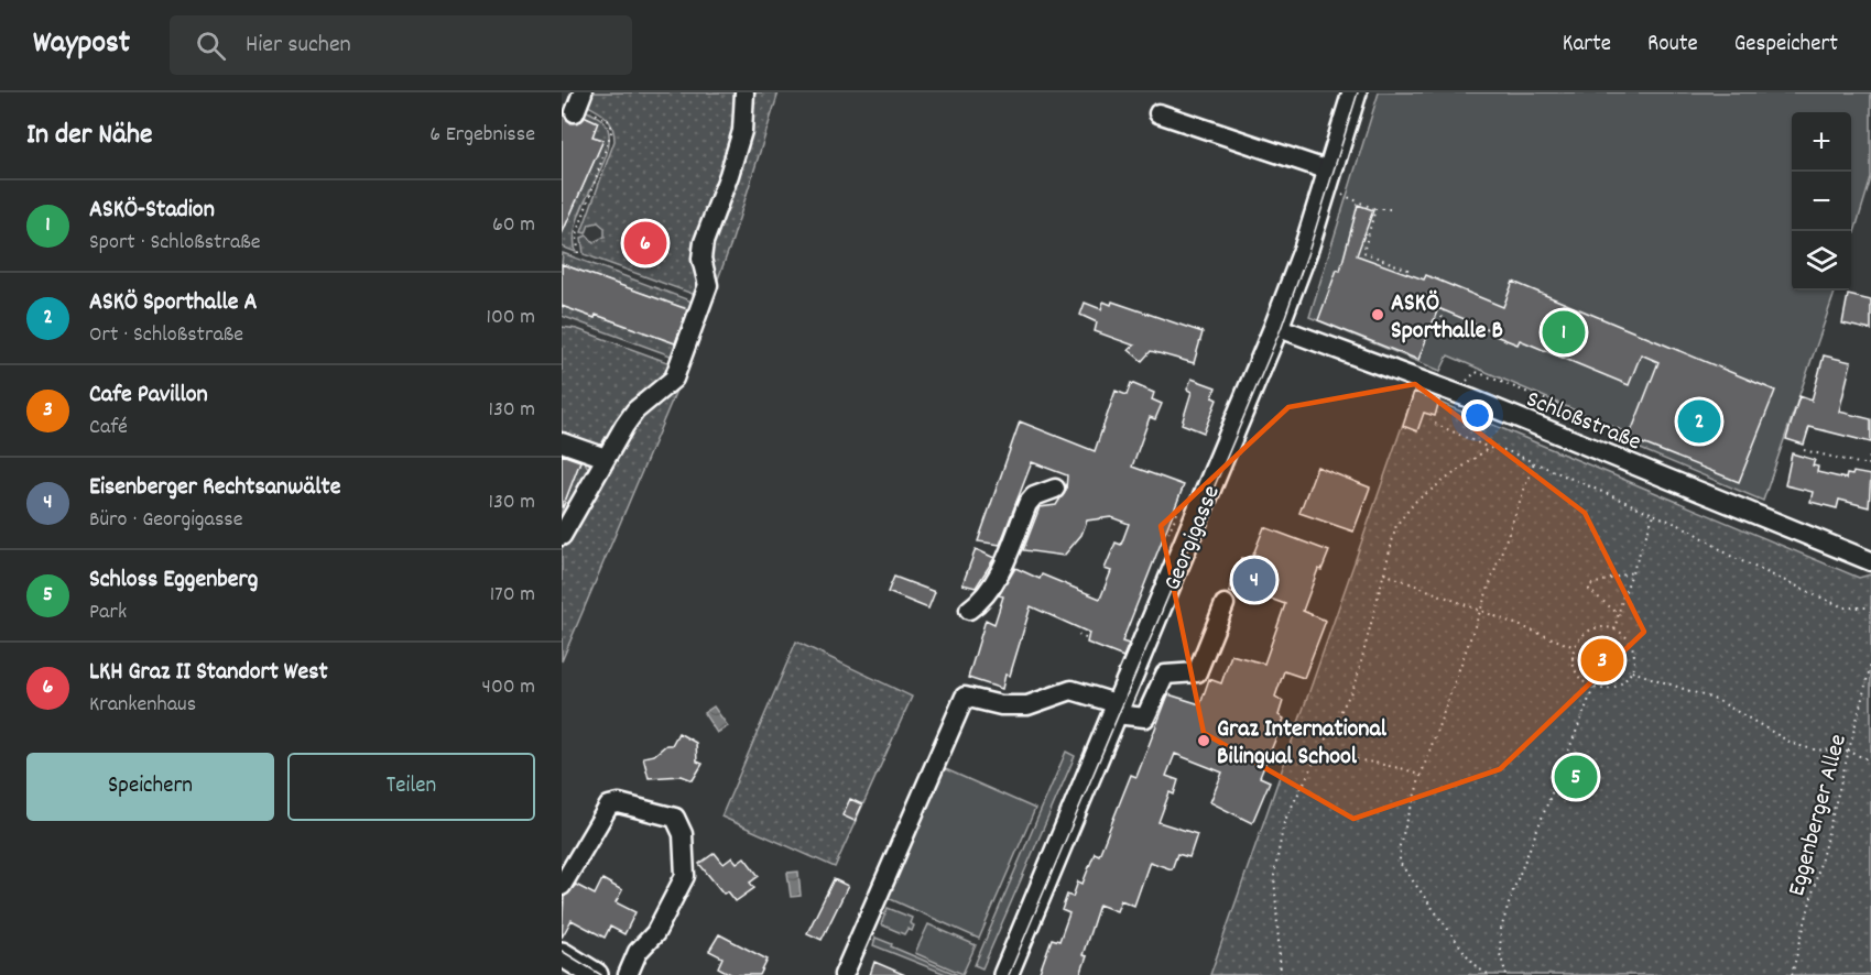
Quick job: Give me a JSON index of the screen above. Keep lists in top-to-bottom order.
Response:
{
  "streets": {
    "main road": ["Georgigasse"],
    "street": ["Schloßstraße"],
    "path": ["Eggenberger Allee"]
  },
  "crossings": [
    ["Schloßstraße", "Georgigasse"]
  ],
  "places": ["ASKÖ Sporthalle B", "Graz International Bilingual School"],
  "page": {
    "header": "Waypost",
    "search": "Hier suchen",
    "nav": ["Karte", "Route", "Gespeichert"],
    "heading": ["In der Nähe", "6 Ergebnisse"],
    "map_buttons": ["+", "−"],
    "list": [
      {
        "mark": "1",
        "name": "ASKÖ-Stadion",
        "note": "Sport · Schloßstraße",
        "value": "60 m"
      },
      {
        "mark": "2",
        "name": "ASKÖ Sporthalle A",
        "note": "Ort · Schloßstraße",
        "value": "100 m"
      },
      {
        "mark": "3",
        "name": "Cafe Pavillon",
        "note": "Café",
        "value": "130 m"
      },
      {
        "mark": "4",
        "name": "Eisenberger Rechtsanwälte",
        "note": "Büro · Georgigasse",
        "value": "130 m"
      },
      {
        "mark": "5",
        "name": "Schloss Eggenberg",
        "note": "Park",
        "value": "170 m"
      },
      {
        "mark": "6",
        "name": "LKH Graz II Standort West",
        "note": "Krankenhaus",
        "value": "400 m"
      }
    ],
    "pins": [
      "6",
      "1",
      "2",
      "4",
      "3",
      "5"
    ],
    "buttons": ["Speichern", "Teilen"]
  }
}
